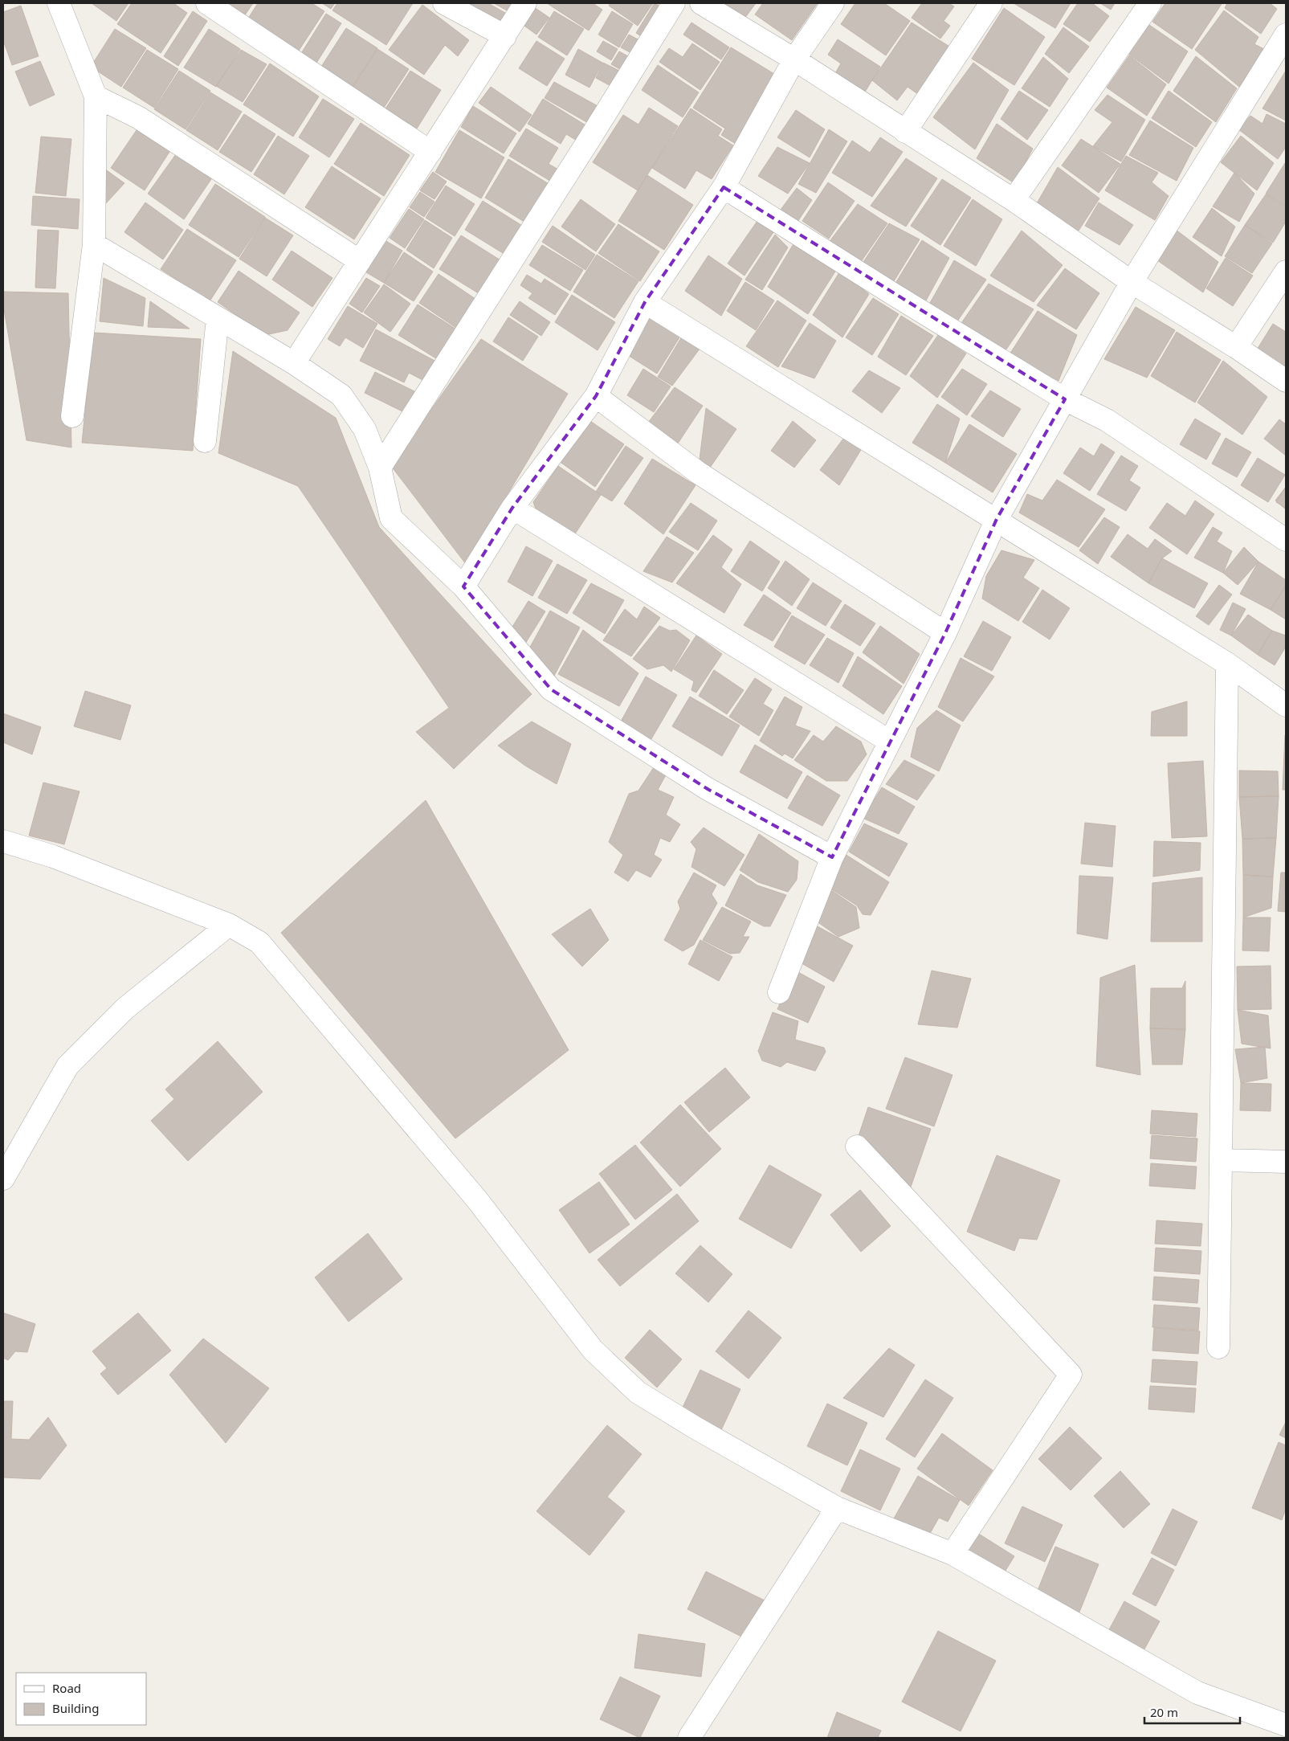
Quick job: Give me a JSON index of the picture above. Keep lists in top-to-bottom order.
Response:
{
  "legend": ["Road", "Building"],
  "scale_bar": "20 m"
}
